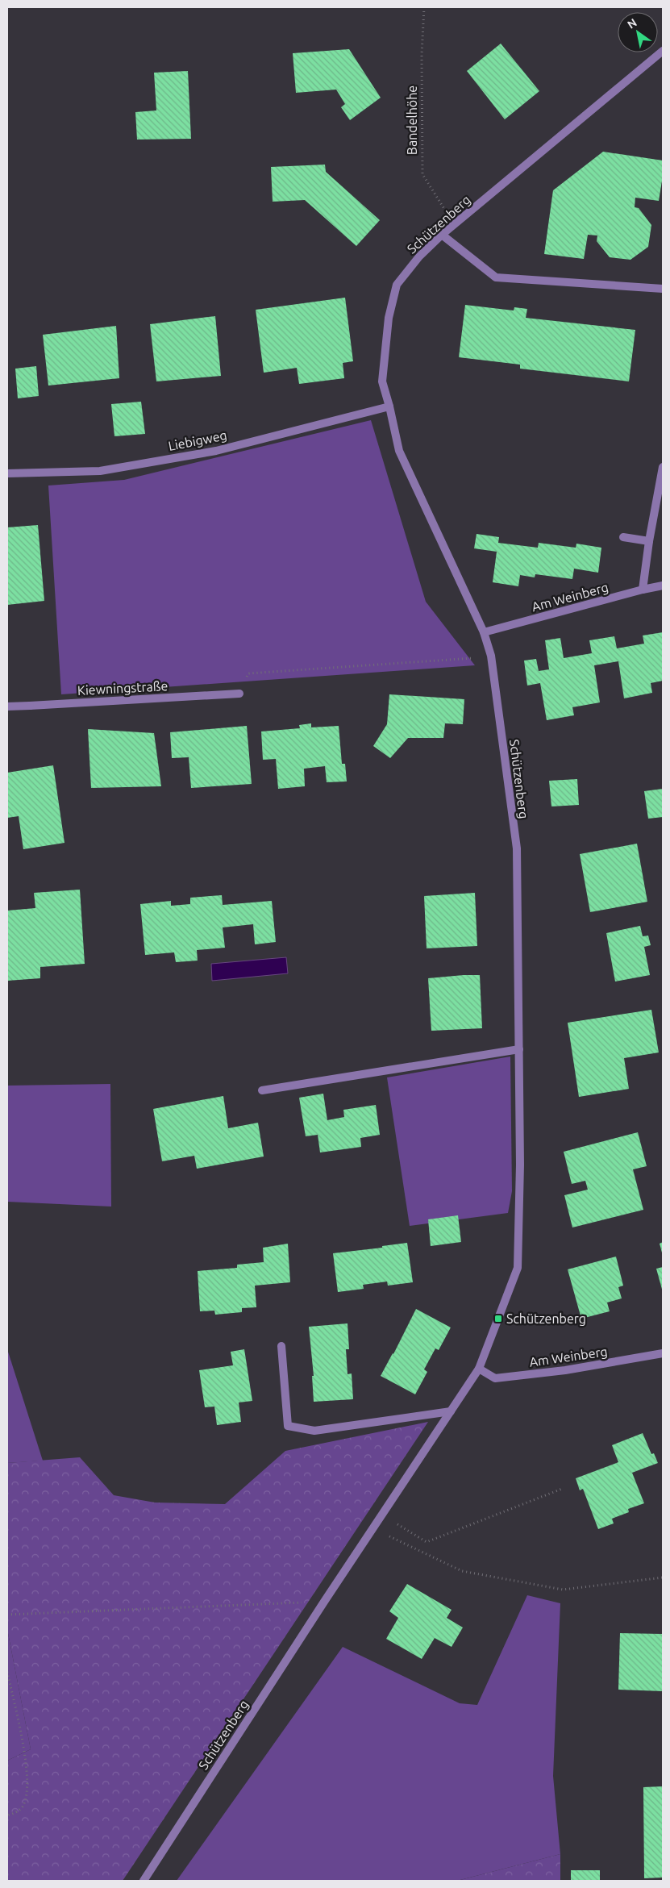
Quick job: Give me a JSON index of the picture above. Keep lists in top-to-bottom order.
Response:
{
  "streets": {
    "street": [
      "Schützenberg",
      "Liebigweg",
      "Am Weinberg",
      "Kiewningstraße"
    ],
    "path": ["Bandelhöhe"]
  },
  "crossings": [
    ["Bandelhöhe", "Schützenberg"],
    ["Schützenberg", "Liebigweg"],
    ["Schützenberg", "Am Weinberg"]
  ],
  "places": {
    "transit": ["Schützenberg"]
  },
  "north": "top left"
}
